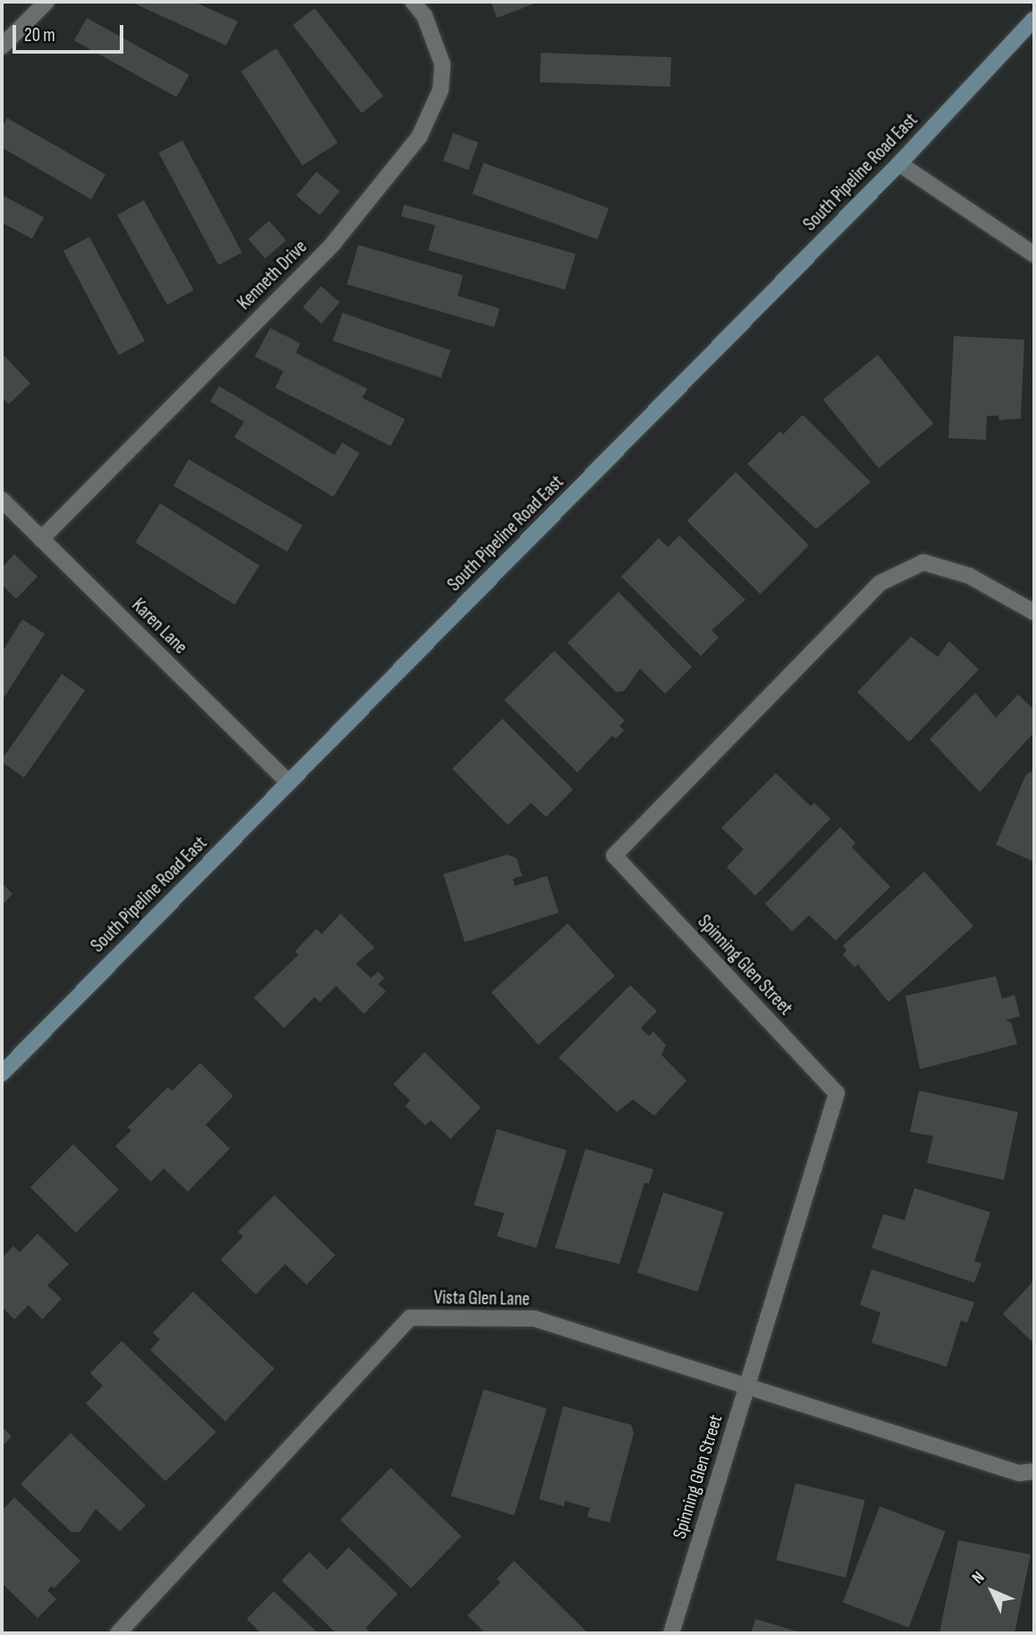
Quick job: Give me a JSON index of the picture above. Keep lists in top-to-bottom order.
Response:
{
  "streets": {
    "street": [
      "South Pipeline Road East",
      "Kenneth Drive",
      "Karen Lane",
      "Spinning Glen Street",
      "Vista Glen Lane"
    ]
  },
  "crossings": [
    ["South Pipeline Road East", "Karen Lane"],
    ["Kenneth Drive", "Karen Lane"],
    ["Spinning Glen Street", "Vista Glen Lane"]
  ],
  "scale_bar": "20 m",
  "north": "top left"
}
